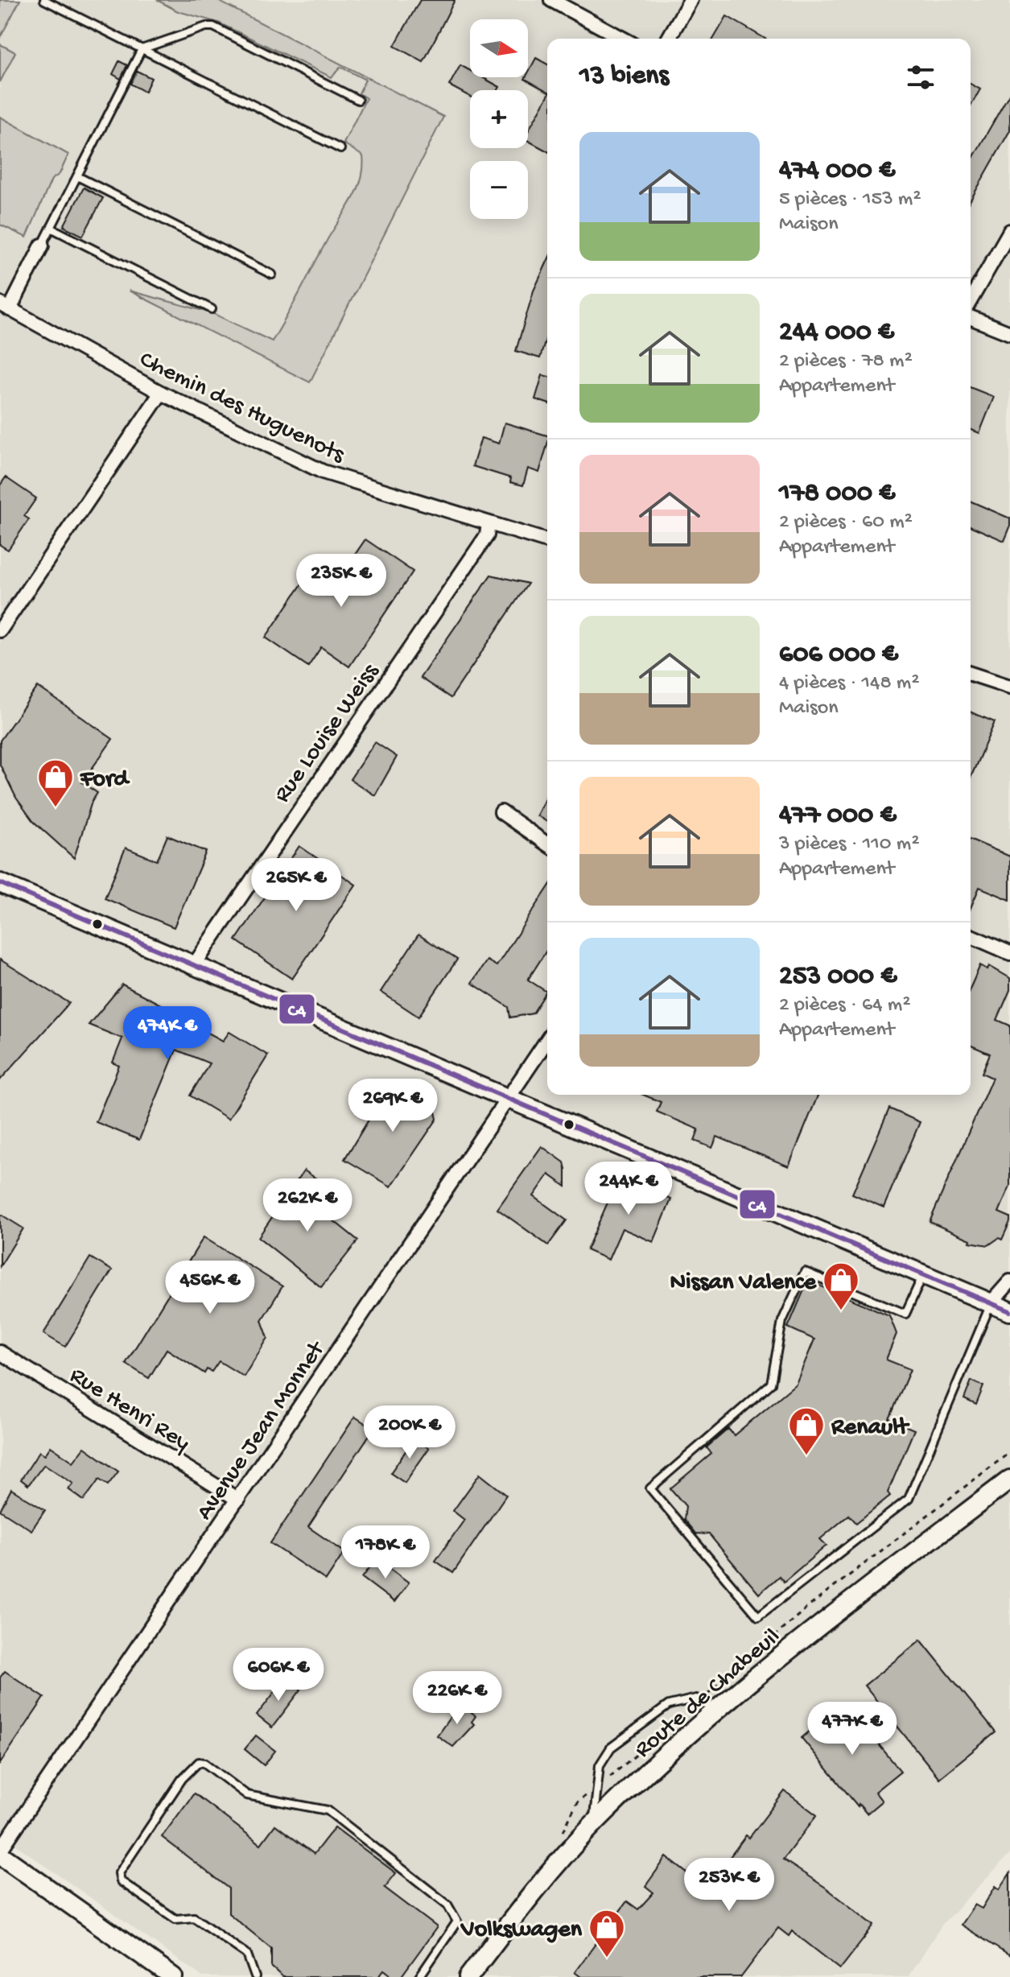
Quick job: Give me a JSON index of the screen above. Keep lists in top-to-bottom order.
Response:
{
  "streets": {
    "street": [
      "Chemin des Huguenots",
      "Rue Louise Weiss",
      "Rue Henri Rey",
      "Avenue Jean Monnet",
      "Route de Chabeuil"
    ]
  },
  "crossings": [
    ["Chemin des Huguenots", "Rue Louise Weiss"],
    ["Rue Henri Rey", "Avenue Jean Monnet"]
  ],
  "places": {
    "shop": [
      "Ford",
      "Nissan Valence",
      "Renault",
      "Volkswagen"
    ]
  },
  "lines": ["transit line C4"],
  "north": "right",
  "page": {
    "map_buttons": ["+", "−"],
    "heading": "13 biens",
    "list": [
      {
        "name": "474 000 €",
        "note": "5 pièces · 153 m² · Maison"
      },
      {
        "name": "244 000 €",
        "note": "2 pièces · 78 m² · Appartement"
      },
      {
        "name": "178 000 €",
        "note": "2 pièces · 60 m² · Appartement"
      },
      {
        "name": "606 000 €",
        "note": "4 pièces · 148 m² · Maison"
      },
      {
        "name": "477 000 €",
        "note": "3 pièces · 110 m² · Appartement"
      },
      {
        "name": "253 000 €",
        "note": "2 pièces · 64 m² · Appartement"
      }
    ],
    "price": [
      "235K €",
      "265K €",
      "474K €",
      "269K €",
      "244K €",
      "262K €",
      "456K €",
      "200K €",
      "178K €",
      "606K €",
      "226K €",
      "477K €",
      "253K €"
    ]
  }
}
